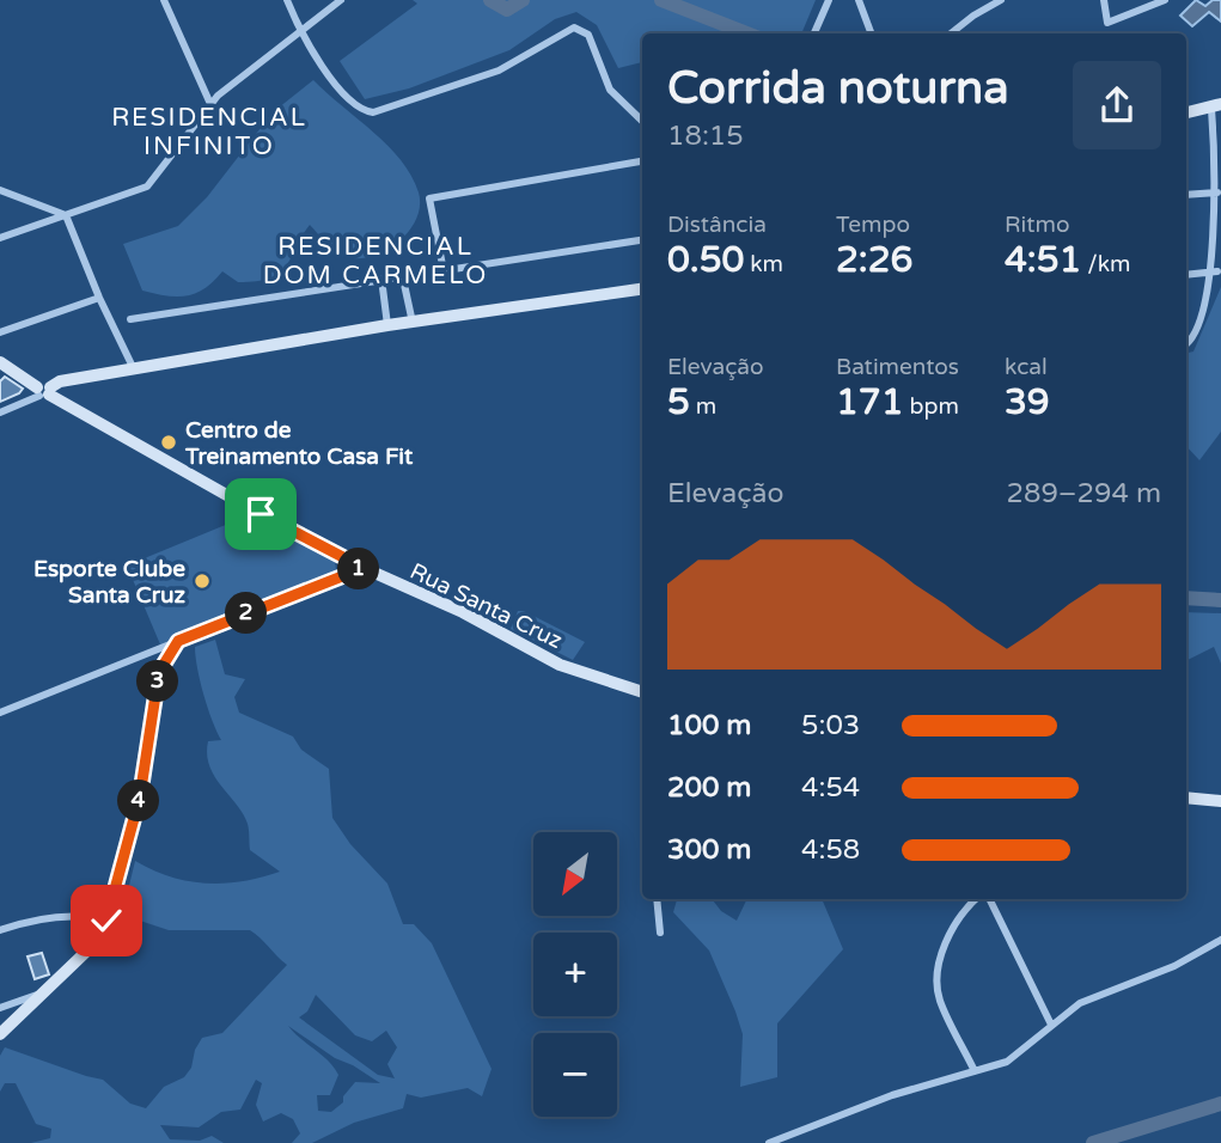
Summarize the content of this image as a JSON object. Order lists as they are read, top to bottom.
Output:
{
  "streets": {
    "street": ["Rua Santa Cruz"]
  },
  "districts": ["RESIDENCIAL INFINITO", "RESIDENCIAL DOM CARMELO"],
  "places": ["Centro de Treinamento Casa Fit", "Esporte Clube Santa Cruz"],
  "north": "bottom left",
  "page": {
    "heading": ["Corrida noturna", "18:15"],
    "stats": [
      ["Distância", "0.50 km"],
      ["Tempo", "2:26"],
      ["Ritmo", "4:51 /km"],
      ["Elevação", "5 m"],
      ["Batimentos", "171 bpm"],
      ["kcal", "39"]
    ],
    "chart": ["Elevação", "289–294 m"],
    "pins": [
      "1",
      "2",
      "3",
      "4"
    ],
    "list": [
      {
        "name": "100 m",
        "note": "5:03"
      },
      {
        "name": "200 m",
        "note": "4:54"
      },
      {
        "name": "300 m",
        "note": "4:58"
      }
    ],
    "map_buttons": ["+", "−"]
  }
}
